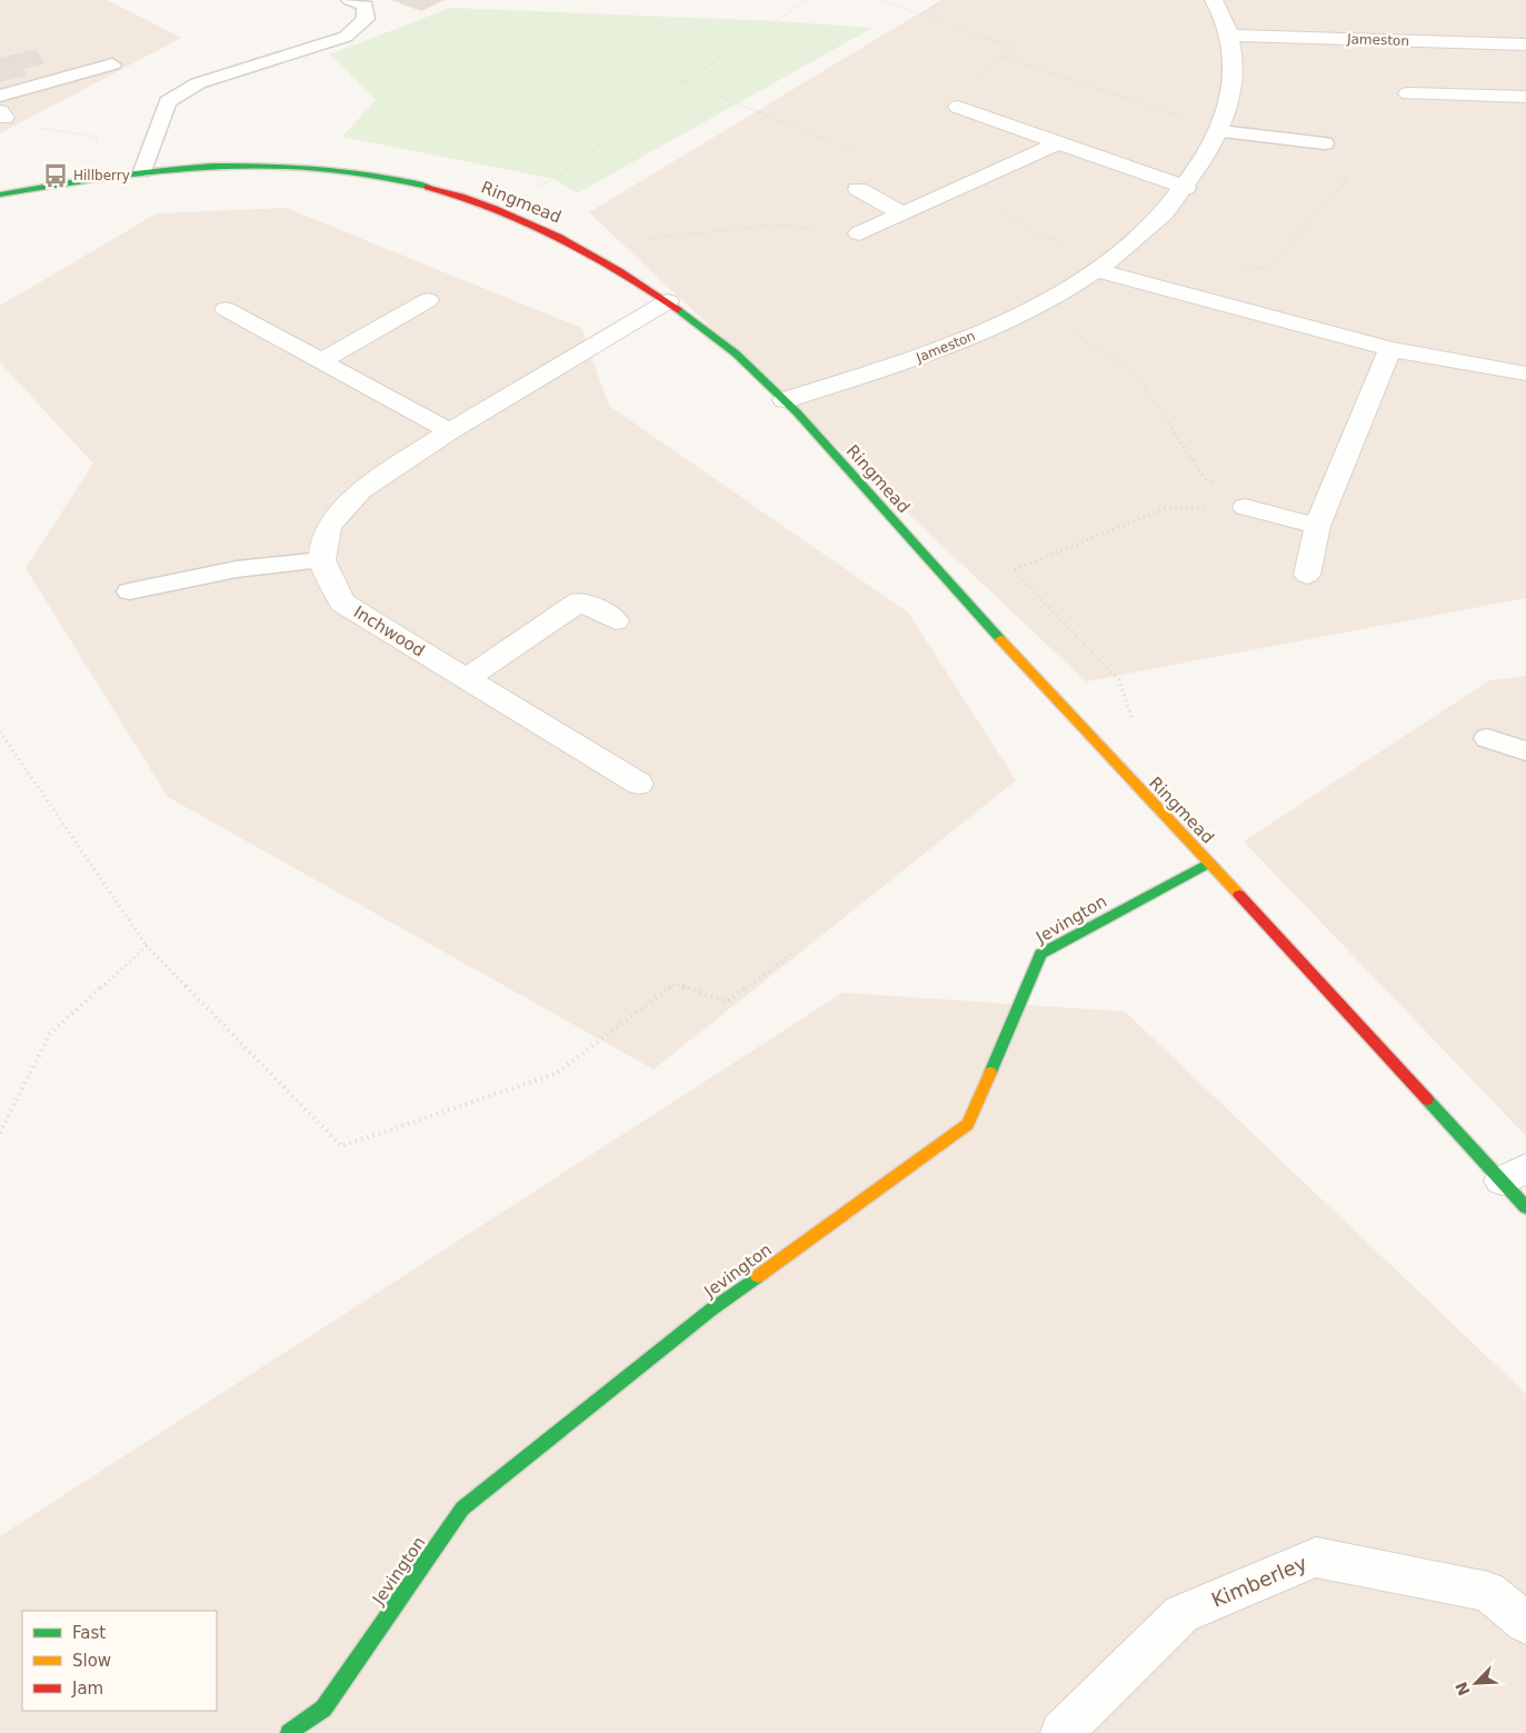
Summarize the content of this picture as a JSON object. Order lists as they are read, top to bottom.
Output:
{
  "streets": {
    "street": [
      "Jameston",
      "Ringmead",
      "Inchwood",
      "Jevington",
      "Kimberley"
    ]
  },
  "crossings": [
    ["Jameston", "Ringmead"],
    ["Ringmead", "Jevington"]
  ],
  "places": {
    "bus stop": ["Hillberry"]
  },
  "legend": ["Fast", "Slow", "Jam"],
  "north": "bottom left"
}
